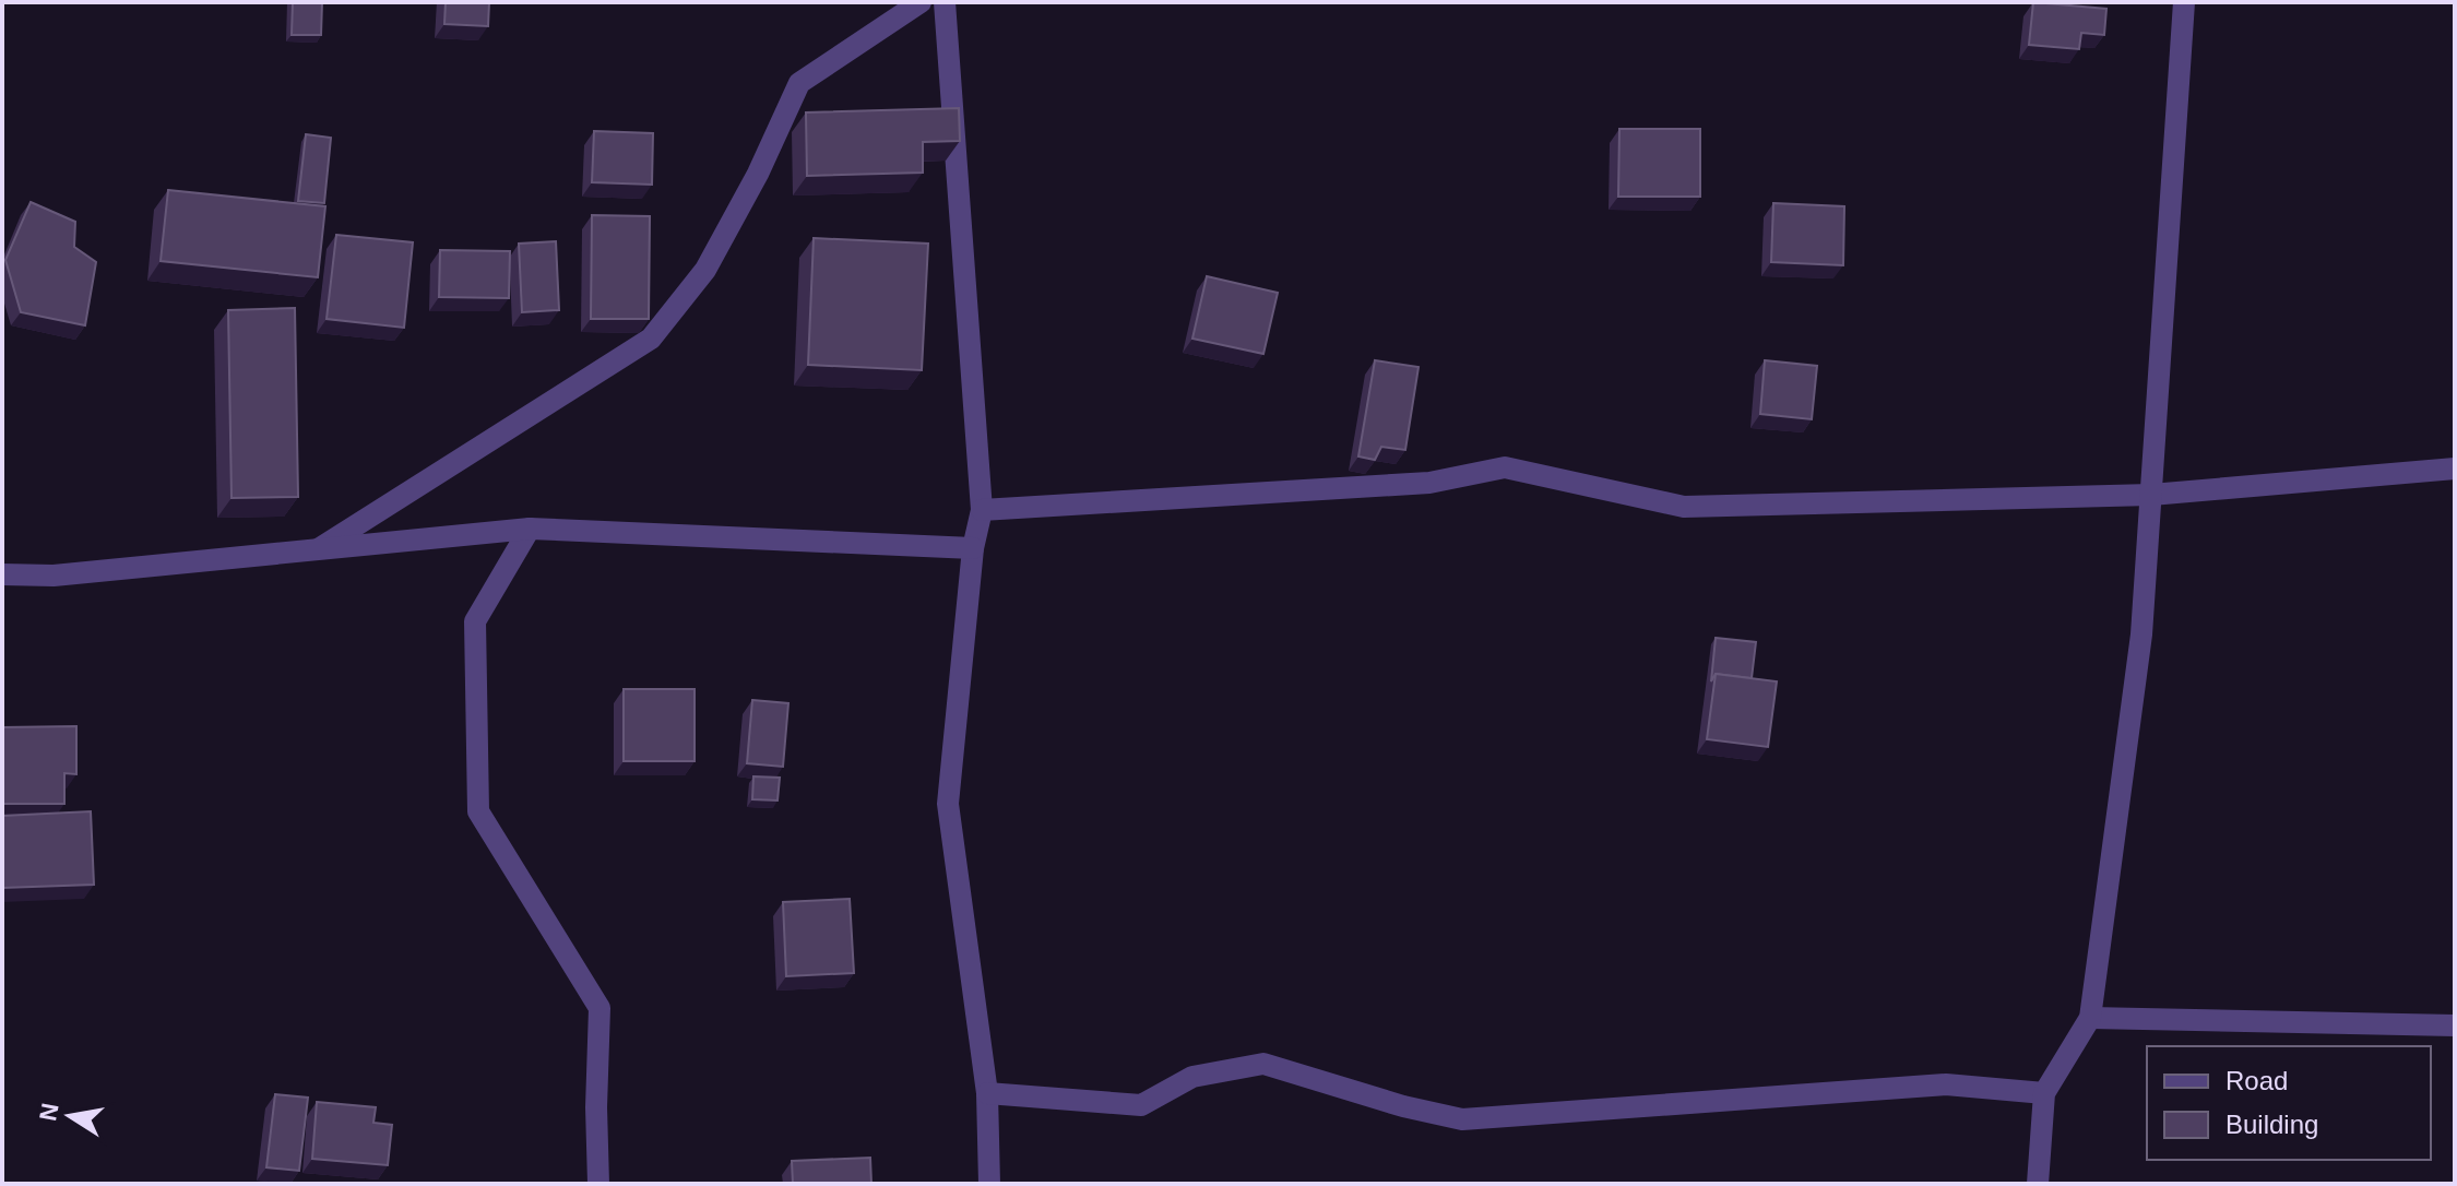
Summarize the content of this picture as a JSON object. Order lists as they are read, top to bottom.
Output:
{
  "legend": ["Road", "Building"],
  "north": "left"
}
